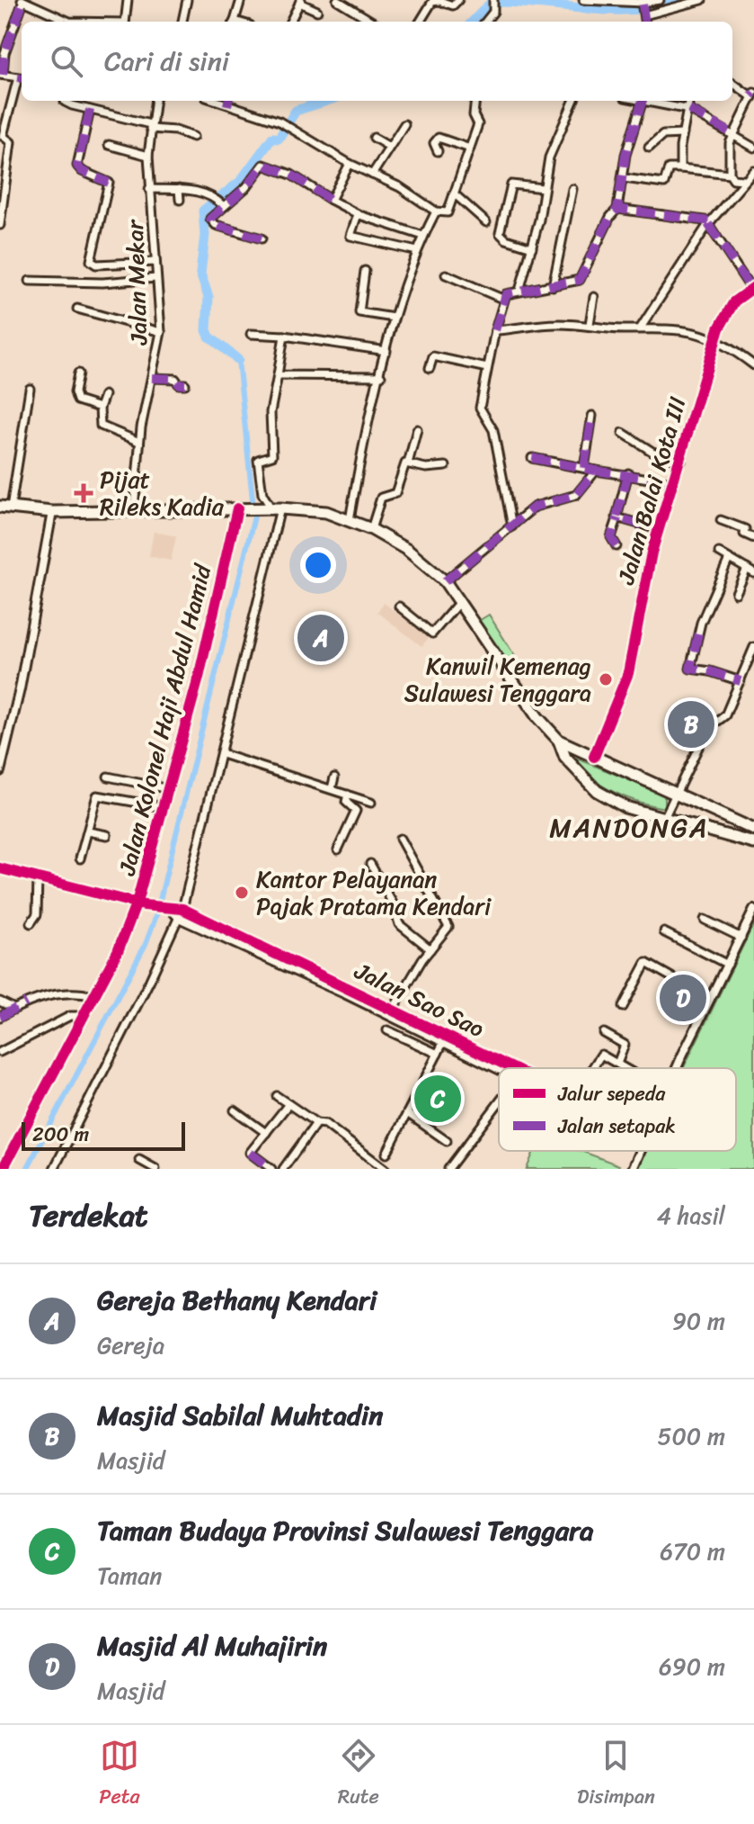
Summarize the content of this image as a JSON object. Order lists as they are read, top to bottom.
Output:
{
  "streets": {
    "street": [
      "Jalan Mekar",
      "Jalan Balai Kota III",
      "Jalan Kolonel Haji Abdul Hamid",
      "Jalan Sao Sao"
    ]
  },
  "districts": ["MANDONGA"],
  "places": {
    "health": ["Pijat Rileks Kadia"],
    "other": ["Kanwil Kemenag Sulawesi Tenggara", "Kantor Pelayanan Pajak Pratama Kendari"]
  },
  "legend": ["Jalur sepeda", "Jalan setapak"],
  "scale_bar": "200 m",
  "page": {
    "search": "Cari di sini",
    "pins": [
      "A",
      "B",
      "D",
      "C"
    ],
    "scale": "200 m",
    "heading": ["Terdekat", "4 hasil"],
    "list": [
      {
        "mark": "A",
        "name": "Gereja Bethany Kendari",
        "note": "Gereja",
        "value": "90 m"
      },
      {
        "mark": "B",
        "name": "Masjid Sabilal Muhtadin",
        "note": "Masjid",
        "value": "500 m"
      },
      {
        "mark": "C",
        "name": "Taman Budaya Provinsi Sulawesi Tenggara",
        "note": "Taman",
        "value": "670 m"
      },
      {
        "mark": "D",
        "name": "Masjid Al Muhajirin",
        "note": "Masjid",
        "value": "690 m"
      }
    ],
    "nav": ["Peta", "Rute", "Disimpan"]
  }
}
